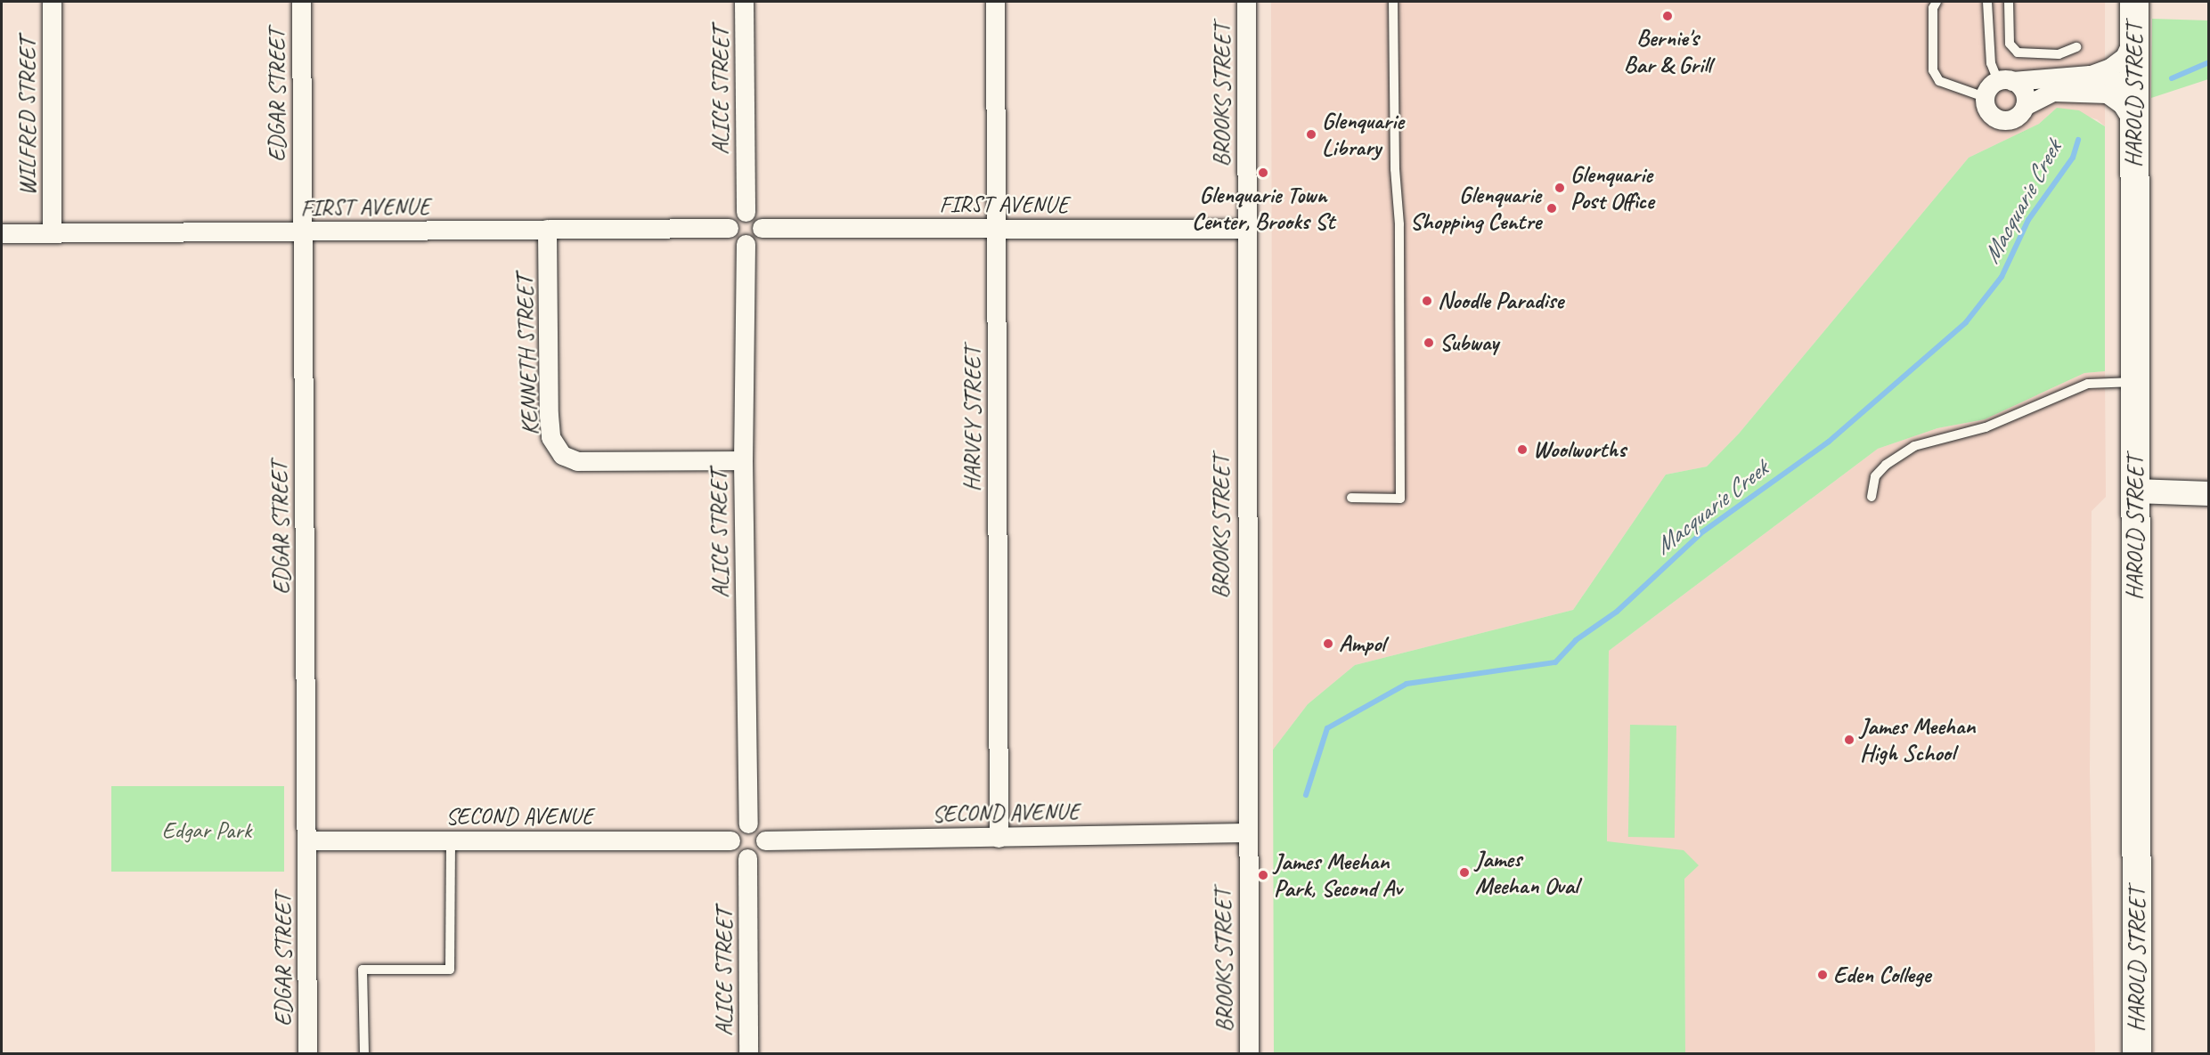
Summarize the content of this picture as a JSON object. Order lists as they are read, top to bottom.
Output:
{
  "streets": {
    "main road": ["HAROLD STREET"],
    "street": [
      "ALICE STREET",
      "EDGAR STREET",
      "BROOKS STREET",
      "WILFRED STREET",
      "FIRST AVENUE",
      "KENNETH STREET",
      "HARVEY STREET",
      "SECOND AVENUE"
    ]
  },
  "crossings": [
    ["ALICE STREET", "FIRST AVENUE"],
    ["ALICE STREET", "KENNETH STREET"],
    ["ALICE STREET", "SECOND AVENUE"],
    ["EDGAR STREET", "FIRST AVENUE"],
    ["EDGAR STREET", "SECOND AVENUE"],
    ["BROOKS STREET", "FIRST AVENUE"],
    ["BROOKS STREET", "SECOND AVENUE"],
    ["WILFRED STREET", "FIRST AVENUE"],
    ["FIRST AVENUE", "KENNETH STREET"],
    ["FIRST AVENUE", "HARVEY STREET"],
    ["HARVEY STREET", "SECOND AVENUE"]
  ],
  "water": ["Macquarie Creek"],
  "parks": ["Edgar Park"],
  "places": [
    "Bernie's Bar & Grill",
    "Glenquarie Library",
    "Glenquarie Town Center, Brooks St",
    "Glenquarie Post Office",
    "Glenquarie Shopping Centre",
    "Noodle Paradise",
    "Subway",
    "Woolworths",
    "Ampol",
    "James Meehan High School",
    "James Meehan Oval",
    "James Meehan Park, Second Av",
    "Eden College"
  ]
}
